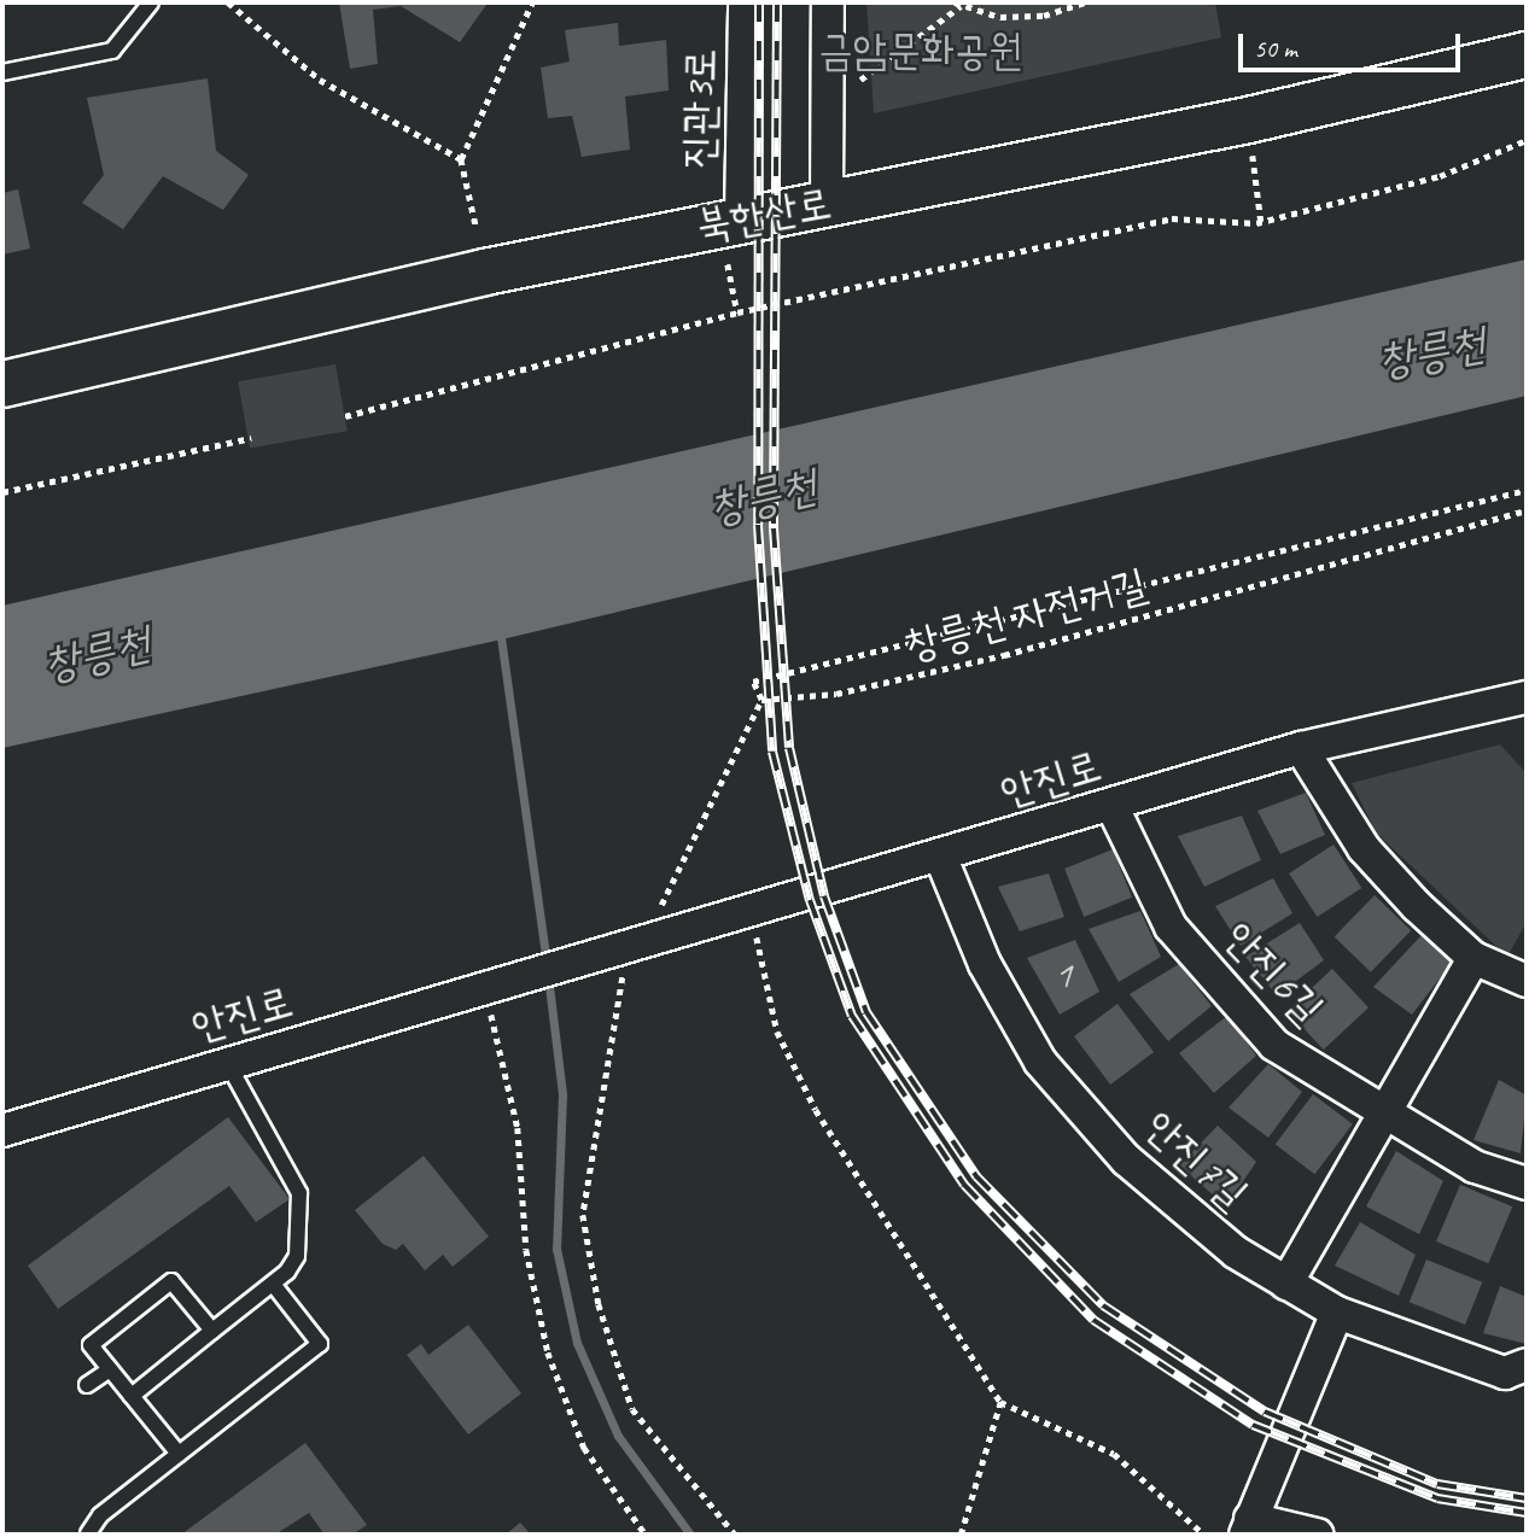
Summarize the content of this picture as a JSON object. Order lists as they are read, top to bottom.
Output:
{
  "streets": {
    "main road": ["북한산로"],
    "street": [
      "진관3로",
      "안진로",
      "안진6길",
      "안진7길"
    ],
    "path": ["창릉천 자전거길"]
  },
  "crossings": [
    ["진관3로", "북한산로"],
    ["안진로", "안진6길"],
    ["안진로", "안진7길"]
  ],
  "water": ["창릉천"],
  "parks": ["금암문화공원"],
  "house_numbers": ["1"],
  "scale_bar": "50 m"
}
